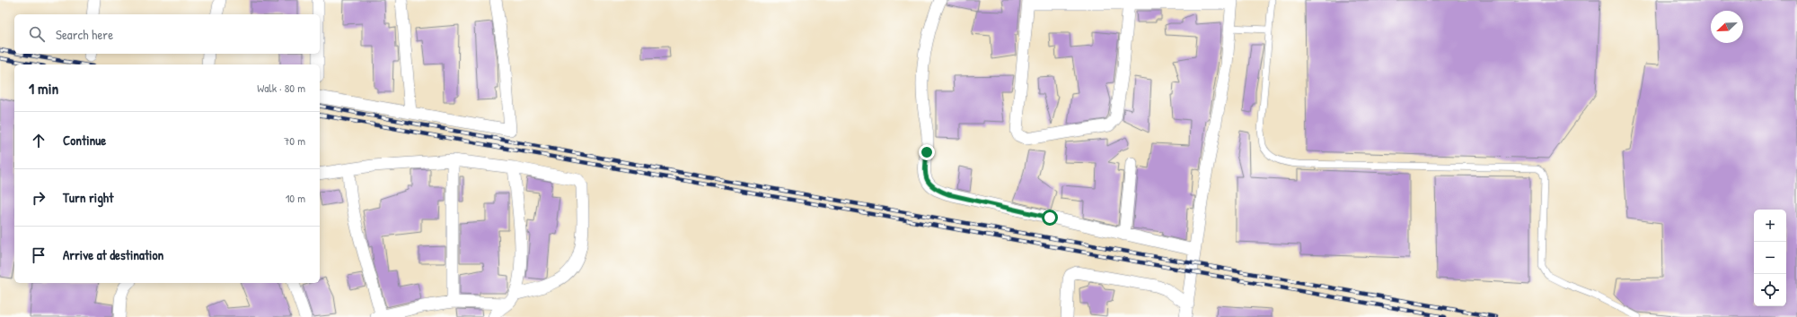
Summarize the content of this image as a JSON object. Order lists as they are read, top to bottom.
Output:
{
  "north": "bottom left",
  "page": {
    "search": "Search here",
    "heading": ["1 min", "Walk · 80 m"],
    "list": [
      ["Continue", "70 m"],
      ["Turn right", "10 m"],
      "Arrive at destination"
    ],
    "map_buttons": ["+", "−"]
  }
}
